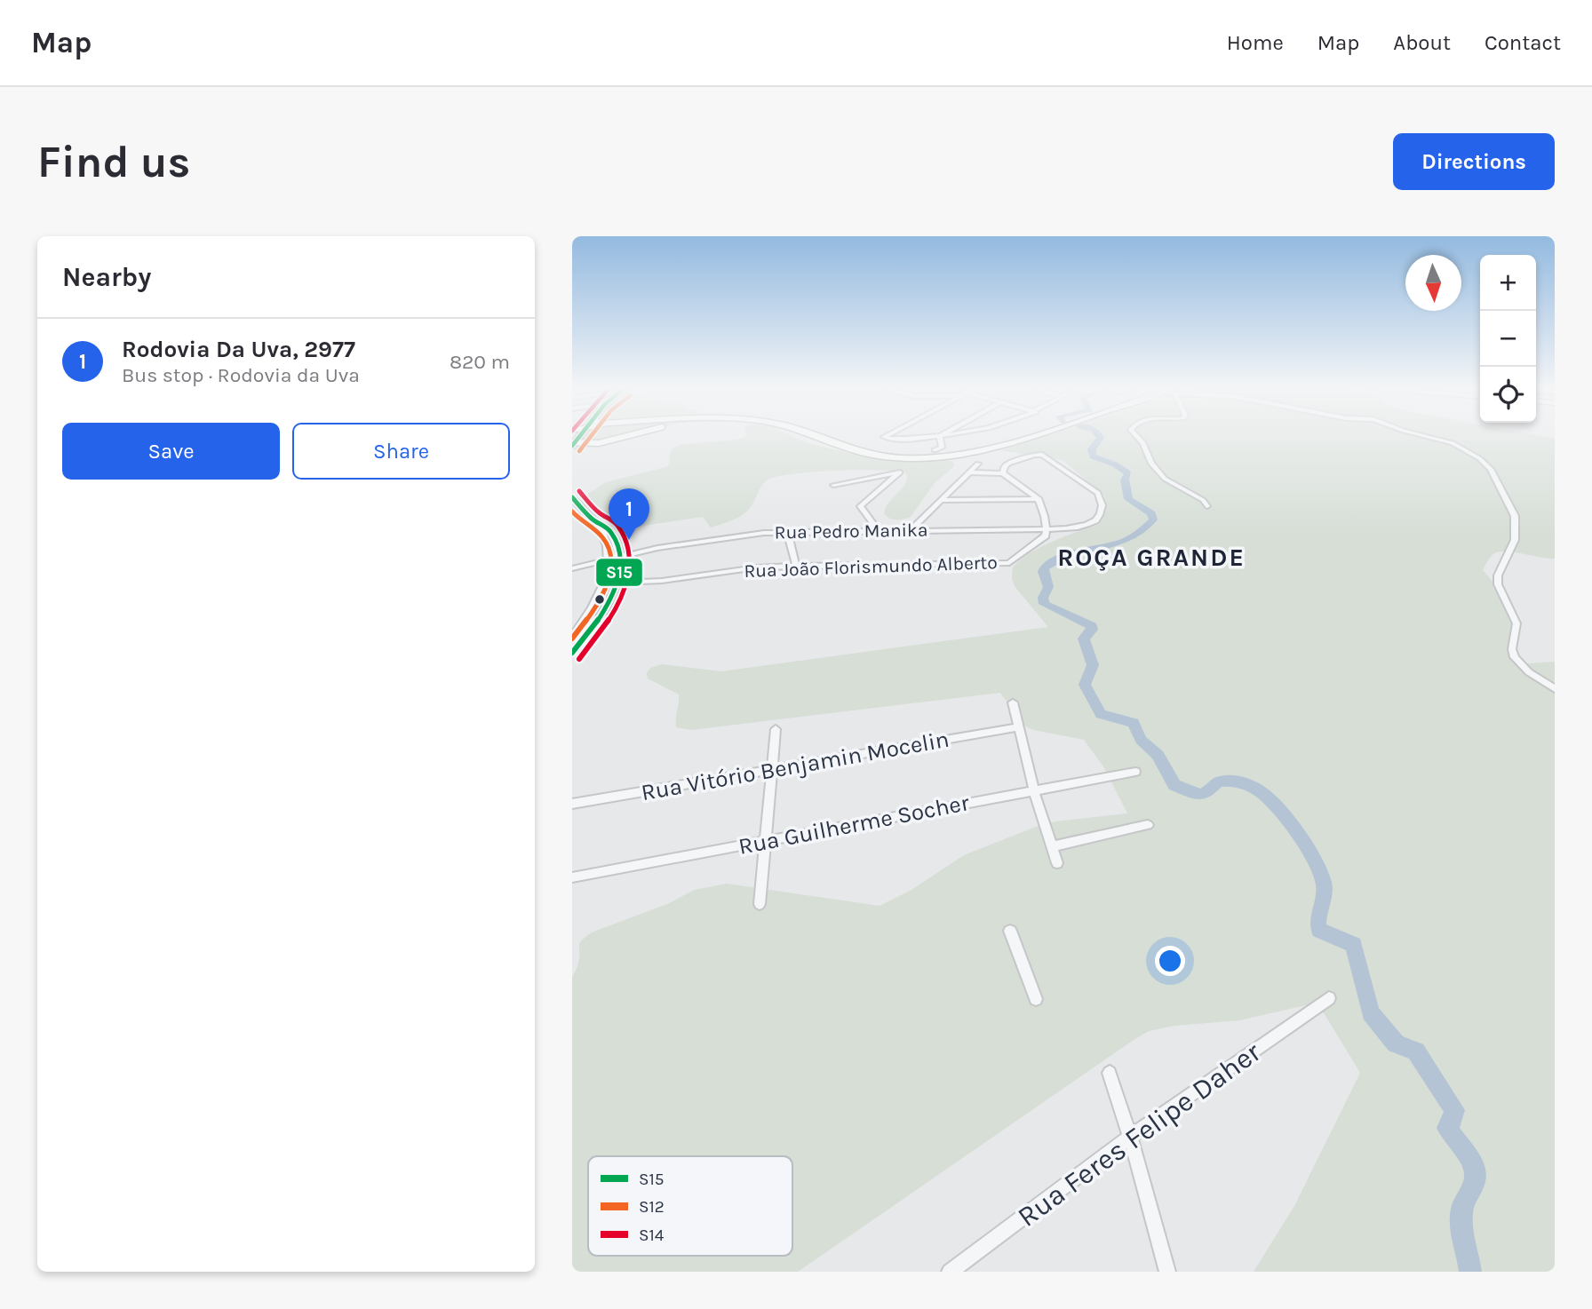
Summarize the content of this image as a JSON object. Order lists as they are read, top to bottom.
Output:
{
  "streets": {
    "street": [
      "Rua Pedro Manika",
      "Rua João Florismundo Alberto",
      "Rua Vitório Benjamin Mocelin",
      "Rua Guilherme Socher",
      "Rua Feres Felipe Daher"
    ]
  },
  "crossings": [
    ["Rua Pedro Manika", "Rua João Florismundo Alberto"]
  ],
  "districts": ["ROÇA GRANDE"],
  "lines": ["transit line S15", "transit line S12", "transit line S14"],
  "legend": ["S15", "S12", "S14"],
  "north": "bottom",
  "page": {
    "header": "Map",
    "nav": [
      "Home",
      "Map",
      "About",
      "Contact"
    ],
    "buttons": [
      "Directions",
      ["Save", "Share"]
    ],
    "title": "Find us",
    "heading": "Nearby",
    "map_buttons": ["+", "−"],
    "list": [
      {
        "mark": "1",
        "name": "Rodovia Da Uva, 2977",
        "note": "Bus stop · Rodovia da Uva",
        "value": "820 m"
      }
    ],
    "pins": "1"
  }
}
